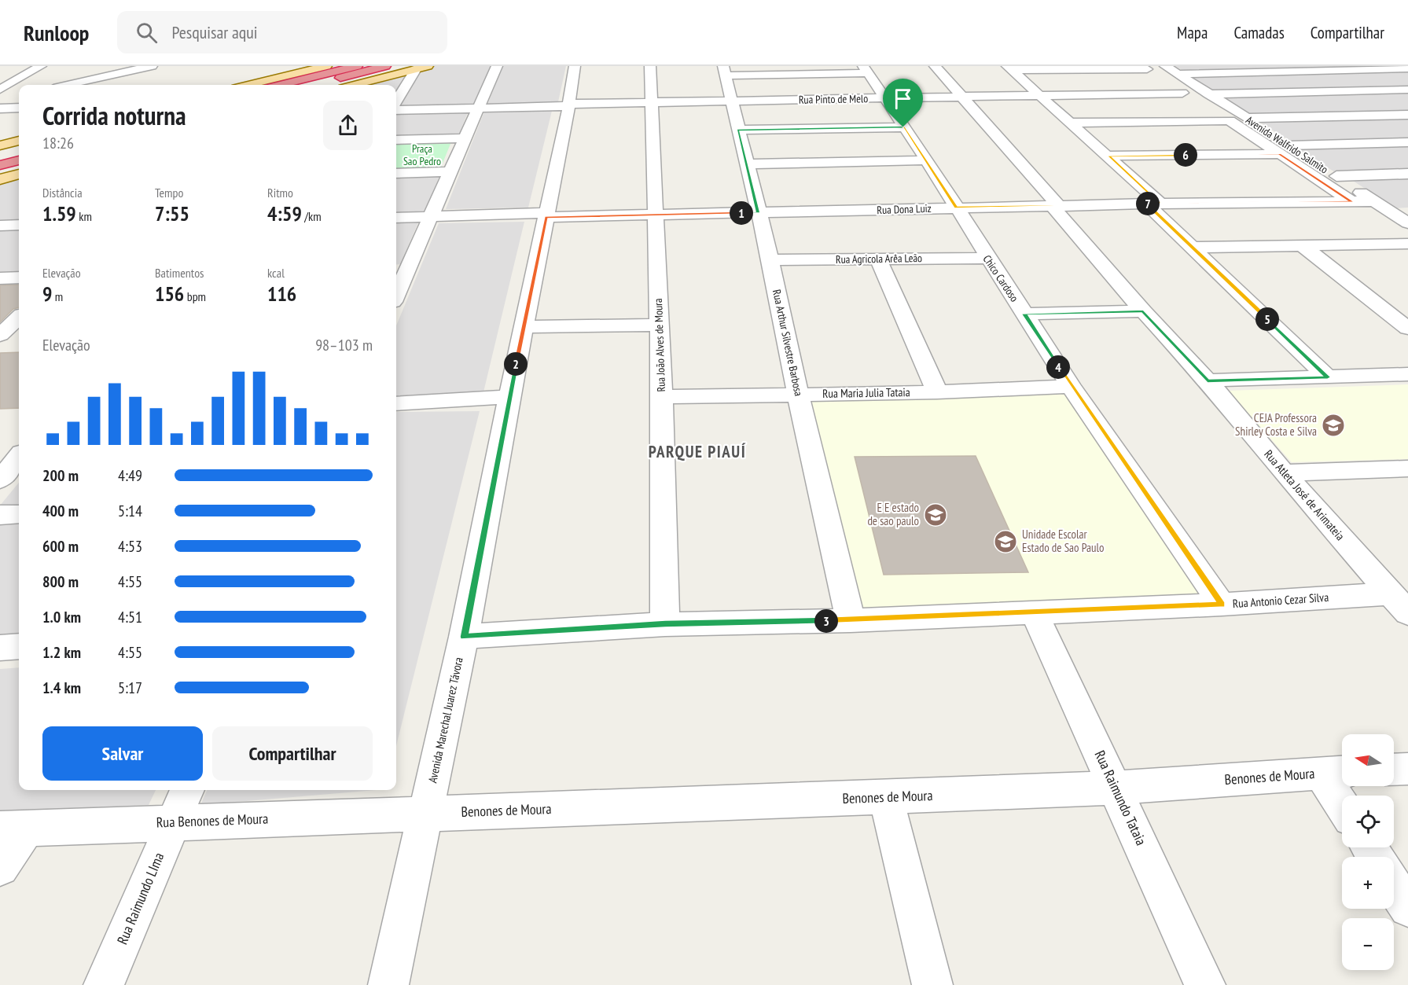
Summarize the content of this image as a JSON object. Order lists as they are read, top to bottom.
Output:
{
  "streets": {
    "street": [
      "Rua Pinto de Melo",
      "Avenida Walfrido Salmito",
      "Rua Dona Luiz",
      "Rua Agricola Arêa Leão",
      "Chico Cardoso",
      "Rua Arthur Silvestre Barbosa",
      "Rua João Alves de Moura",
      "Rua Maria Julia Tataia",
      "Rua Atleta José de Arimateia",
      "Rua Antonio Cezar Silva",
      "Avenida Marechal Juarez Távora",
      "Benones de Moura",
      "Rua Raimundo Tataia",
      "Rua Benones de Moura",
      "Rua Raimundo LIma"
    ]
  },
  "crossings": [
    ["Rua Pinto de Melo", "Chico Cardoso"],
    ["Rua Pinto de Melo", "Rua Arthur Silvestre Barbosa"],
    ["Rua Pinto de Melo", "Rua João Alves de Moura"],
    ["Rua Pinto de Melo", "Rua Atleta José de Arimateia"],
    ["Rua Pinto de Melo", "Avenida Marechal Juarez Távora"],
    ["Avenida Walfrido Salmito", "Rua Dona Luiz"],
    ["Rua Dona Luiz", "Chico Cardoso"],
    ["Rua Dona Luiz", "Rua Arthur Silvestre Barbosa"],
    ["Rua Dona Luiz", "Rua João Alves de Moura"],
    ["Rua Dona Luiz", "Rua Atleta José de Arimateia"],
    ["Rua Dona Luiz", "Avenida Marechal Juarez Távora"],
    ["Rua Agricola Arêa Leão", "Chico Cardoso"],
    ["Rua Agricola Arêa Leão", "Rua Arthur Silvestre Barbosa"],
    ["Chico Cardoso", "Rua Maria Julia Tataia"],
    ["Chico Cardoso", "Rua Antonio Cezar Silva"],
    ["Rua Arthur Silvestre Barbosa", "Rua Maria Julia Tataia"],
    ["Rua Arthur Silvestre Barbosa", "Rua Antonio Cezar Silva"],
    ["Rua João Alves de Moura", "Rua Maria Julia Tataia"],
    ["Rua João Alves de Moura", "Rua Antonio Cezar Silva"],
    ["Rua Atleta José de Arimateia", "Rua Antonio Cezar Silva"],
    ["Rua Antonio Cezar Silva", "Avenida Marechal Juarez Távora"],
    ["Rua Antonio Cezar Silva", "Rua Raimundo Tataia"],
    ["Avenida Marechal Juarez Távora", "Benones de Moura"],
    ["Avenida Marechal Juarez Távora", "Rua Benones de Moura"],
    ["Benones de Moura", "Rua Raimundo Tataia"],
    ["Benones de Moura", "Rua Benones de Moura"],
    ["Rua Benones de Moura", "Rua Raimundo LIma"]
  ],
  "districts": ["PARQUE PIAUÍ"],
  "parks": ["Praça Sao Pedro"],
  "places": {
    "school or university": ["CEJA Professora Shirley Costa e Silva", "E E estado de sao paulo", "Unidade Escolar Estado de Sao Paulo"]
  },
  "north": "left",
  "page": {
    "header": "Runloop",
    "search": "Pesquisar aqui",
    "nav": ["Mapa", "Camadas", "Compartilhar"],
    "heading": ["Corrida noturna", "18:26"],
    "pins": [
      "6",
      "7",
      "1",
      "5",
      "2",
      "4",
      "3"
    ],
    "stats": [
      ["Distância", "1.59 km"],
      ["Tempo", "7:55"],
      ["Ritmo", "4:59 /km"],
      ["Elevação", "9 m"],
      ["Batimentos", "156 bpm"],
      ["kcal", "116"]
    ],
    "chart": ["Elevação", "98–103 m"],
    "list": [
      {
        "name": "200 m",
        "note": "4:49"
      },
      {
        "name": "400 m",
        "note": "5:14"
      },
      {
        "name": "600 m",
        "note": "4:53"
      },
      {
        "name": "800 m",
        "note": "4:55"
      },
      {
        "name": "1.0 km",
        "note": "4:51"
      },
      {
        "name": "1.2 km",
        "note": "4:55"
      },
      {
        "name": "1.4 km",
        "note": "5:17"
      }
    ],
    "buttons": ["Salvar", "Compartilhar"],
    "map_buttons": ["+", "−"]
  }
}
